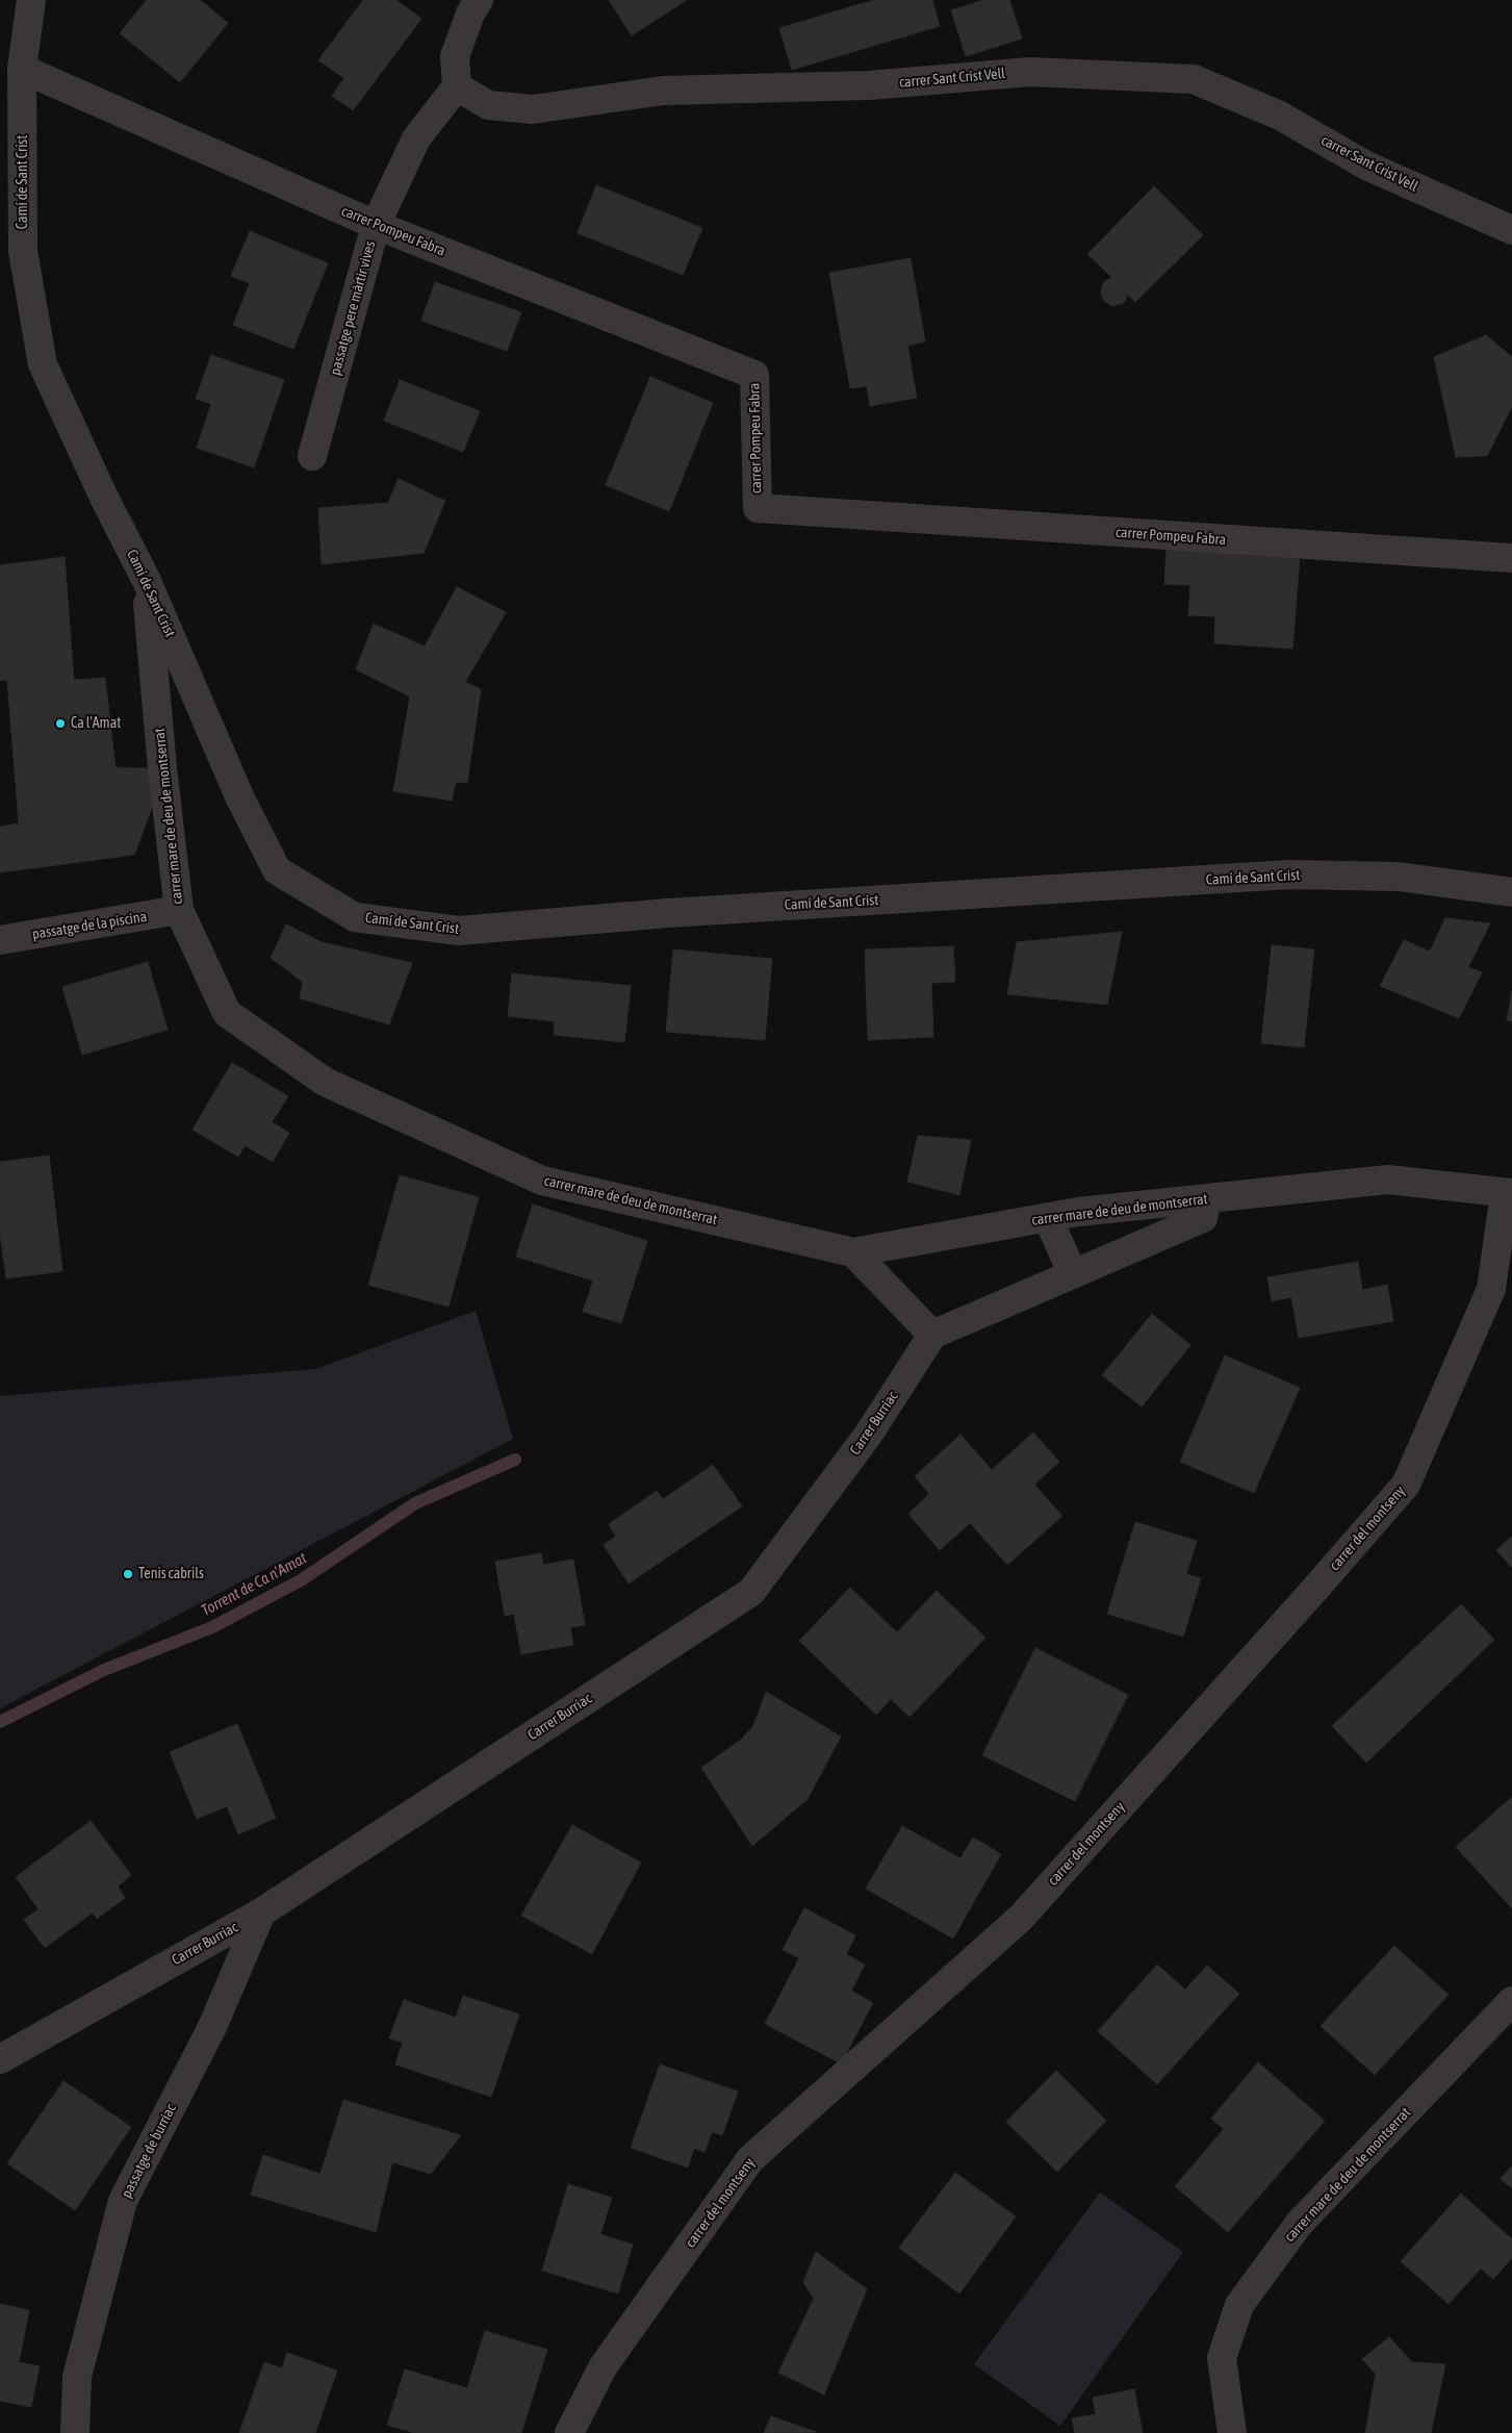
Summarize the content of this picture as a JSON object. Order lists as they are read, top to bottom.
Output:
{
  "streets": {
    "street": [
      "carrer Sant Crist Vell",
      "Camí de Sant Crist",
      "carrer Pompeu Fabra",
      "passatge pere màrtir vives",
      "carrer mare de deu de montserrat",
      "passatge de la piscina",
      "Carrer Burriac",
      "carrer del montseny",
      "passatge de burriac"
    ]
  },
  "crossings": [
    ["carrer Sant Crist Vell", "passatge pere màrtir vives"],
    ["Camí de Sant Crist", "carrer Pompeu Fabra"],
    ["Camí de Sant Crist", "carrer mare de deu de montserrat"],
    ["carrer Pompeu Fabra", "passatge pere màrtir vives"],
    ["carrer mare de deu de montserrat", "passatge de la piscina"],
    ["carrer mare de deu de montserrat", "carrer del montseny"],
    ["Carrer Burriac", "passatge de burriac"]
  ],
  "water": ["Torrent de Ca n'Amat"],
  "places": ["Ca l'Amat", "Tenis cabrils"]
}
